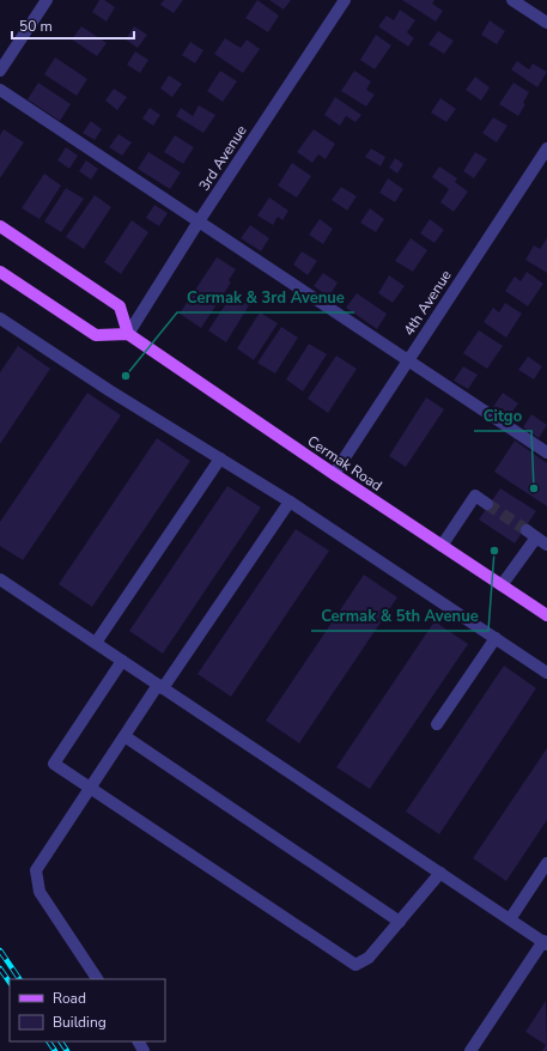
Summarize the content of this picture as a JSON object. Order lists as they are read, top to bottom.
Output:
{
  "streets": {
    "main road": ["Cermak Road"],
    "street": ["3rd Avenue", "4th Avenue"]
  },
  "crossings": [
    ["3rd Avenue", "Cermak Road"],
    ["4th Avenue", "Cermak Road"]
  ],
  "places": ["Cermak & 3rd Avenue", "Citgo", "Cermak & 5th Avenue"],
  "legend": ["Road", "Building"],
  "scale_bar": "50 m"
}
